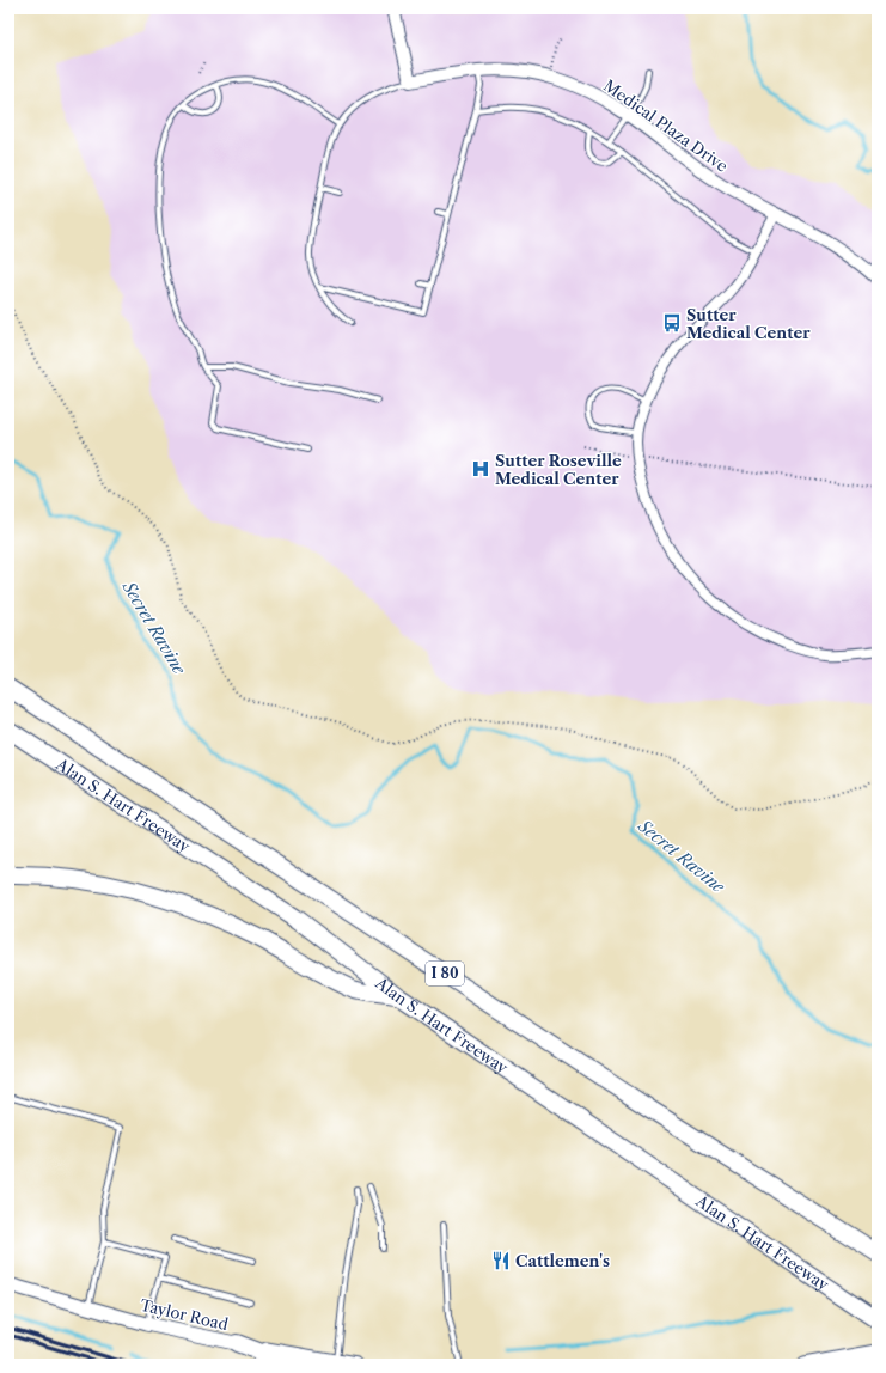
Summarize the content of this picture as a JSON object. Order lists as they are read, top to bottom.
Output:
{
  "streets": {
    "highway": ["Alan S. Hart Freeway", "I 80"],
    "main road": ["Taylor Road"],
    "street": ["Medical Plaza Drive"]
  },
  "water": ["Secret Ravine"],
  "places": {
    "bus stop": ["Sutter Medical Center"],
    "hospital": ["Sutter Roseville Medical Center"],
    "restaurant": ["Cattlemen's"]
  }
}
